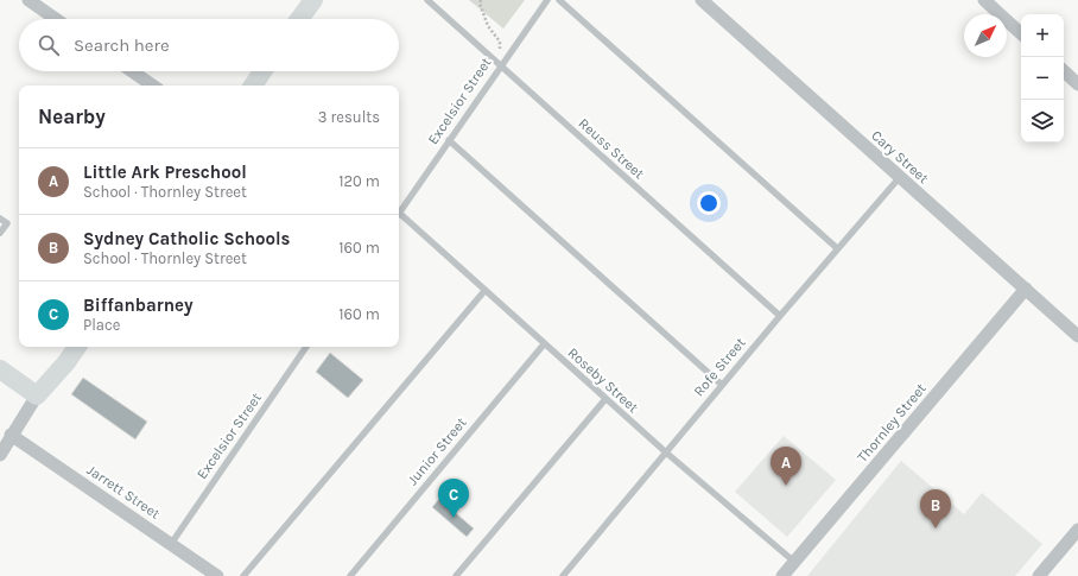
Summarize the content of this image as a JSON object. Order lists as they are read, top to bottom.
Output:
{
  "streets": {
    "street": ["Cary Street", "Thornley Street", "Jarrett Street"],
    "lane": [
      "Excelsior Street",
      "Reuss Street",
      "Rofe Street",
      "Roseby Street",
      "Junior Street"
    ]
  },
  "crossings": [
    ["Excelsior Street", "Reuss Street"],
    ["Excelsior Street", "Jarrett Street"],
    ["Reuss Street", "Rofe Street"],
    ["Cary Street", "Rofe Street"],
    ["Cary Street", "Thornley Street"],
    ["Rofe Street", "Roseby Street"],
    ["Roseby Street", "Thornley Street"],
    ["Roseby Street", "Junior Street"]
  ],
  "north": "top right",
  "page": {
    "map_buttons": ["+", "−"],
    "search": "Search here",
    "heading": ["Nearby", "3 results"],
    "list": [
      {
        "mark": "A",
        "name": "Little Ark Preschool",
        "note": "School · Thornley Street",
        "value": "120 m"
      },
      {
        "mark": "B",
        "name": "Sydney Catholic Schools",
        "note": "School · Thornley Street",
        "value": "160 m"
      },
      {
        "mark": "C",
        "name": "Biffanbarney",
        "note": "Place",
        "value": "160 m"
      }
    ],
    "pins": ["A", "C", "B"]
  }
}
